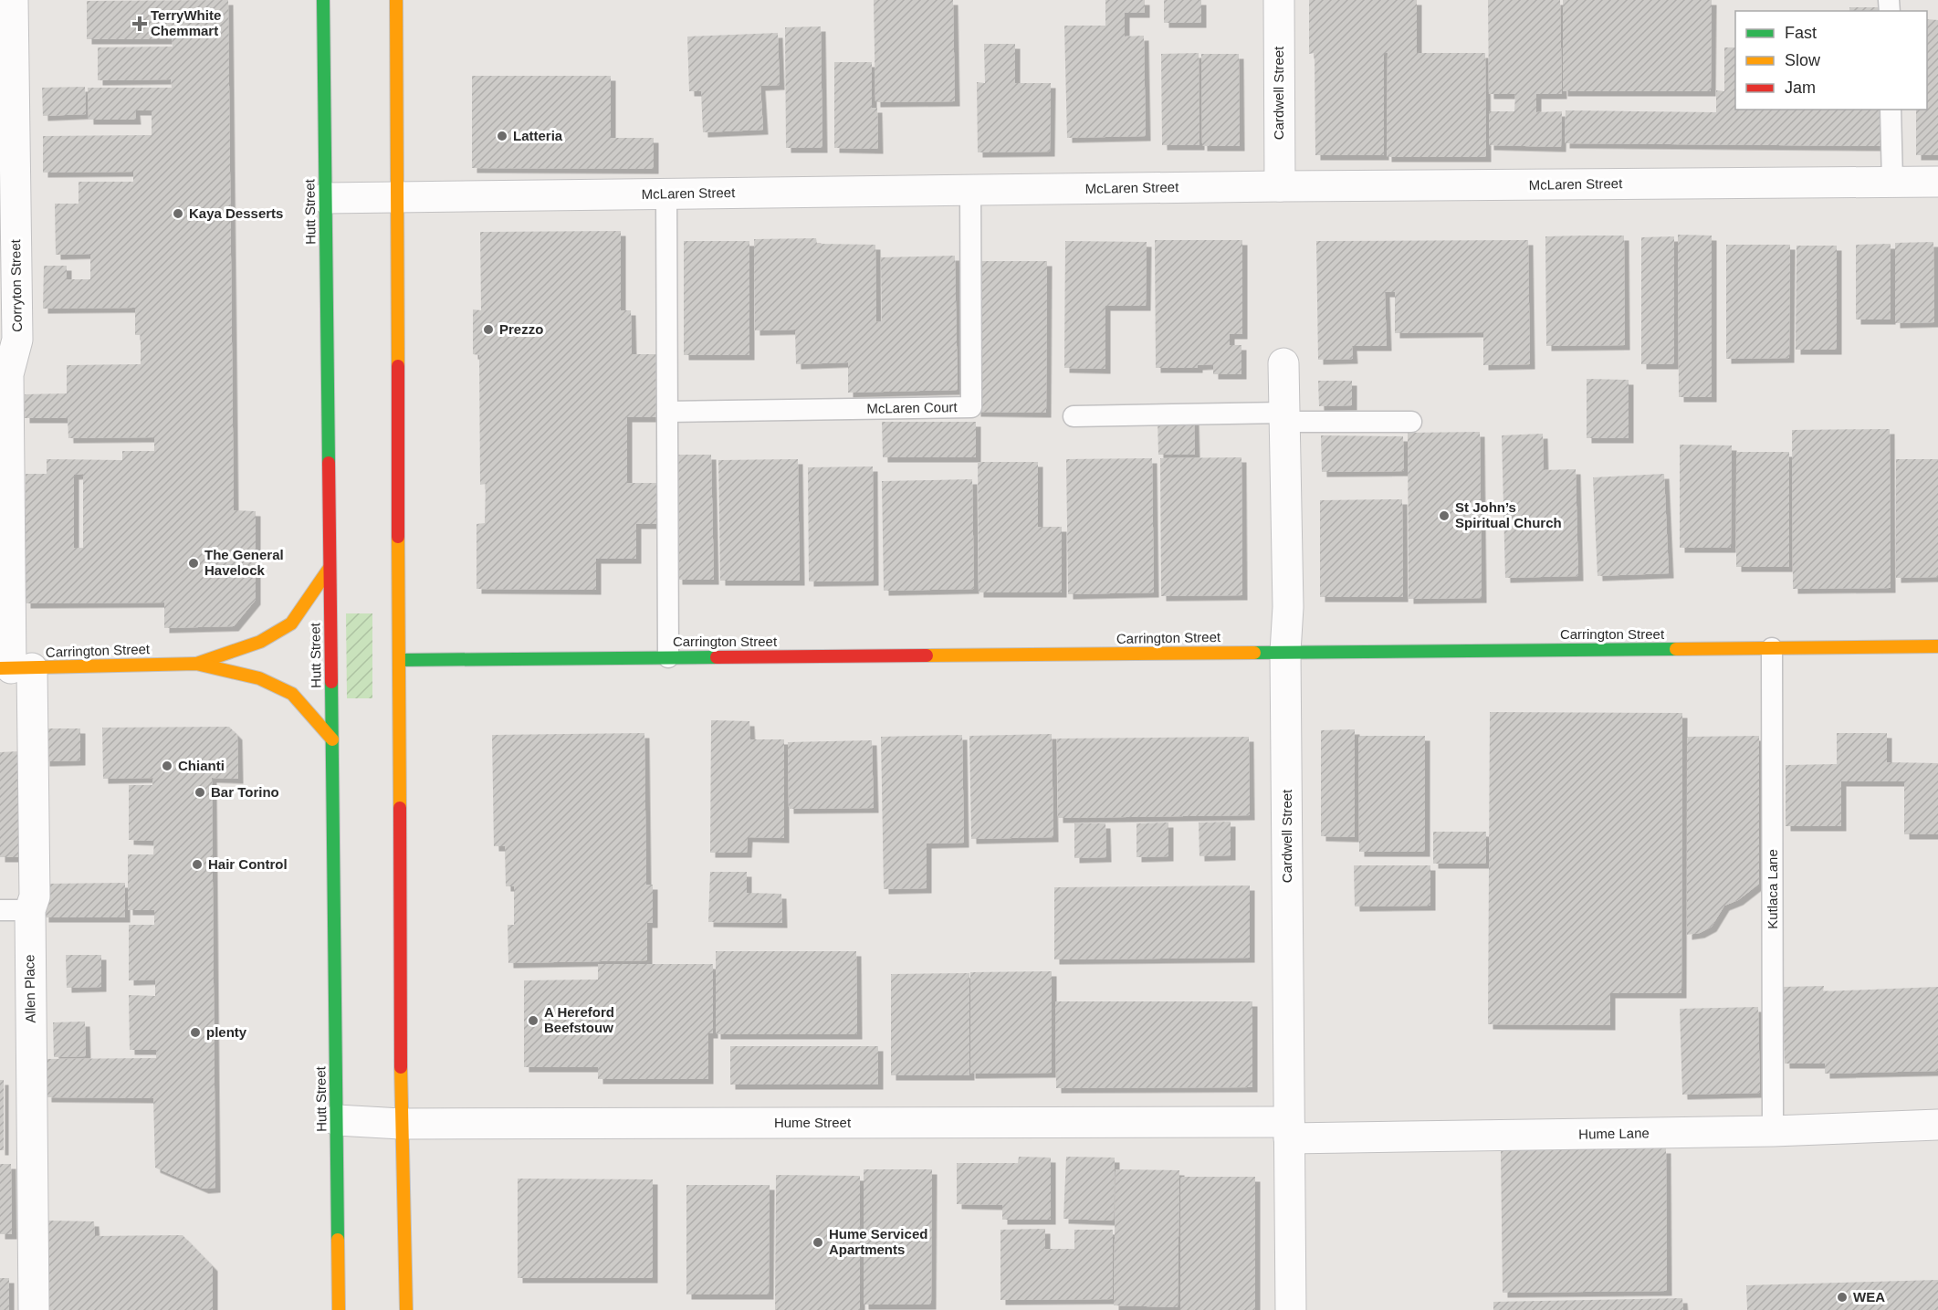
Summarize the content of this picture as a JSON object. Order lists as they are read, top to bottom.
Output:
{
  "streets": {
    "main road": ["Hutt Street", "Carrington Street"],
    "street": [
      "Cardwell Street",
      "McLaren Street",
      "Corryton Street",
      "Allen Place",
      "Hume Street",
      "Hume Lane"
    ],
    "lane": ["McLaren Court", "Kutlaca Lane"]
  },
  "crossings": [
    ["Cardwell Street", "McLaren Street"],
    ["Cardwell Street", "Carrington Street"],
    ["Cardwell Street", "Hume Street"],
    ["Cardwell Street", "Hume Lane"],
    ["McLaren Street", "Hutt Street"],
    ["McLaren Street", "McLaren Court"],
    ["Hutt Street", "Carrington Street"],
    ["Hutt Street", "Hume Street"],
    ["Corryton Street", "Carrington Street"],
    ["Corryton Street", "Allen Place"],
    ["Carrington Street", "Kutlaca Lane"],
    ["Carrington Street", "Allen Place"],
    ["Kutlaca Lane", "Hume Lane"],
    ["Hume Street", "Hume Lane"]
  ],
  "places": {
    "health": ["TerryWhite Chemmart"],
    "other": [
      "Latteria",
      "Kaya Desserts",
      "Prezzo",
      "St John’s Spiritual Church",
      "The General Havelock",
      "Chianti",
      "Bar Torino",
      "Hair Control",
      "A Hereford Beefstouw",
      "plenty",
      "Hume Serviced Apartments",
      "WEA"
    ]
  },
  "legend": ["Fast", "Slow", "Jam"]
}
